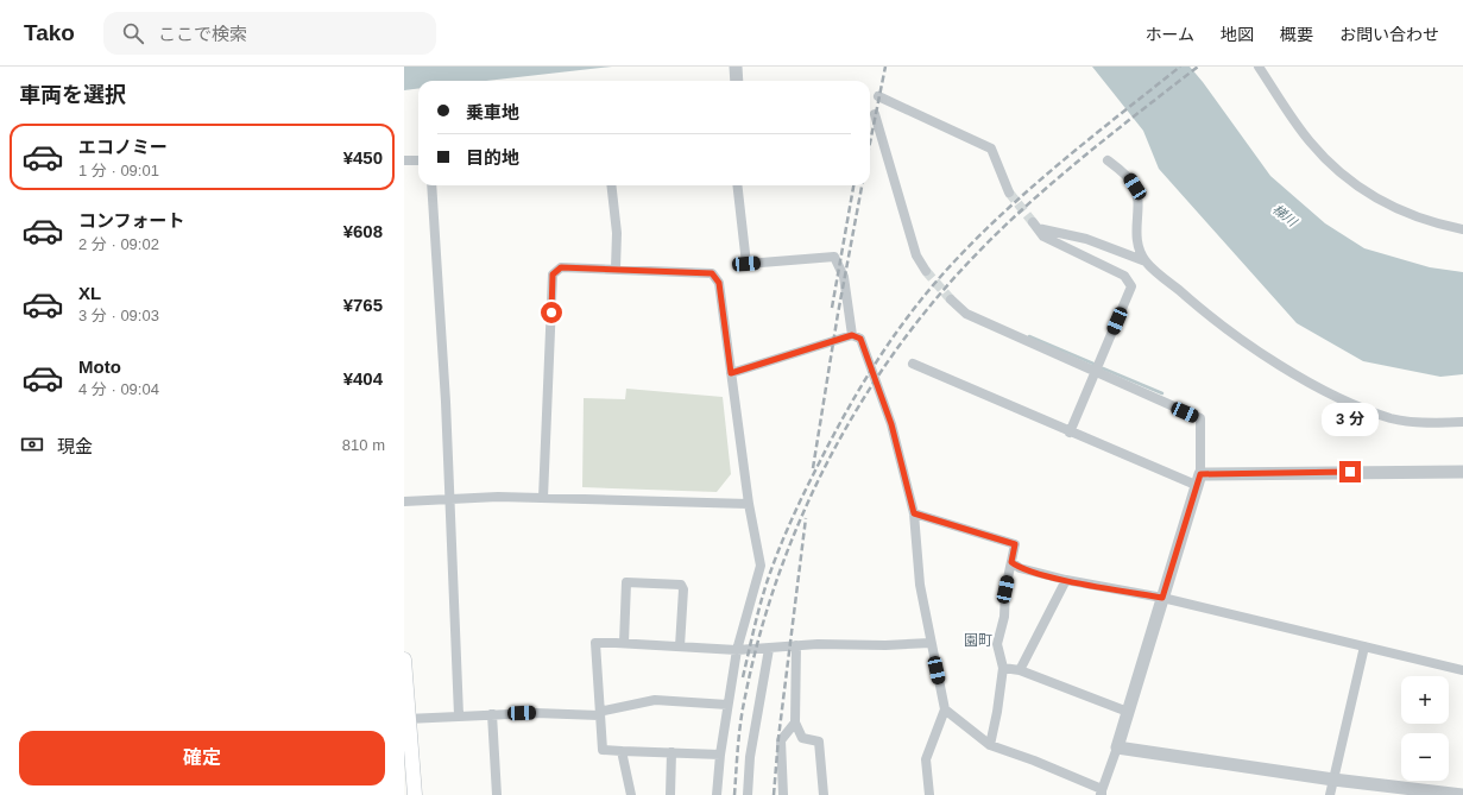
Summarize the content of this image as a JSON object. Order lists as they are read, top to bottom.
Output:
{
  "districts": ["園町"],
  "water": ["梯川"],
  "page": {
    "header": "Tako",
    "search": "ここで検索",
    "nav": [
      "ホーム",
      "地図",
      "概要",
      "お問い合わせ"
    ],
    "heading": "車両を選択",
    "banner": ["乗車地", "目的地"],
    "list": [
      {
        "name": "エコノミー",
        "note": "1 分 · 09:01",
        "value": "¥450"
      },
      {
        "name": "コンフォート",
        "note": "2 分 · 09:02",
        "value": "¥608"
      },
      {
        "name": "XL",
        "note": "3 分 · 09:03",
        "value": "¥765"
      },
      {
        "name": "Moto",
        "note": "4 分 · 09:04",
        "value": "¥404"
      }
    ],
    "bubble": "3 分",
    "pay": ["現金", "810 m"],
    "map_buttons": ["+", "−"],
    "buttons": "確定"
  }
}
